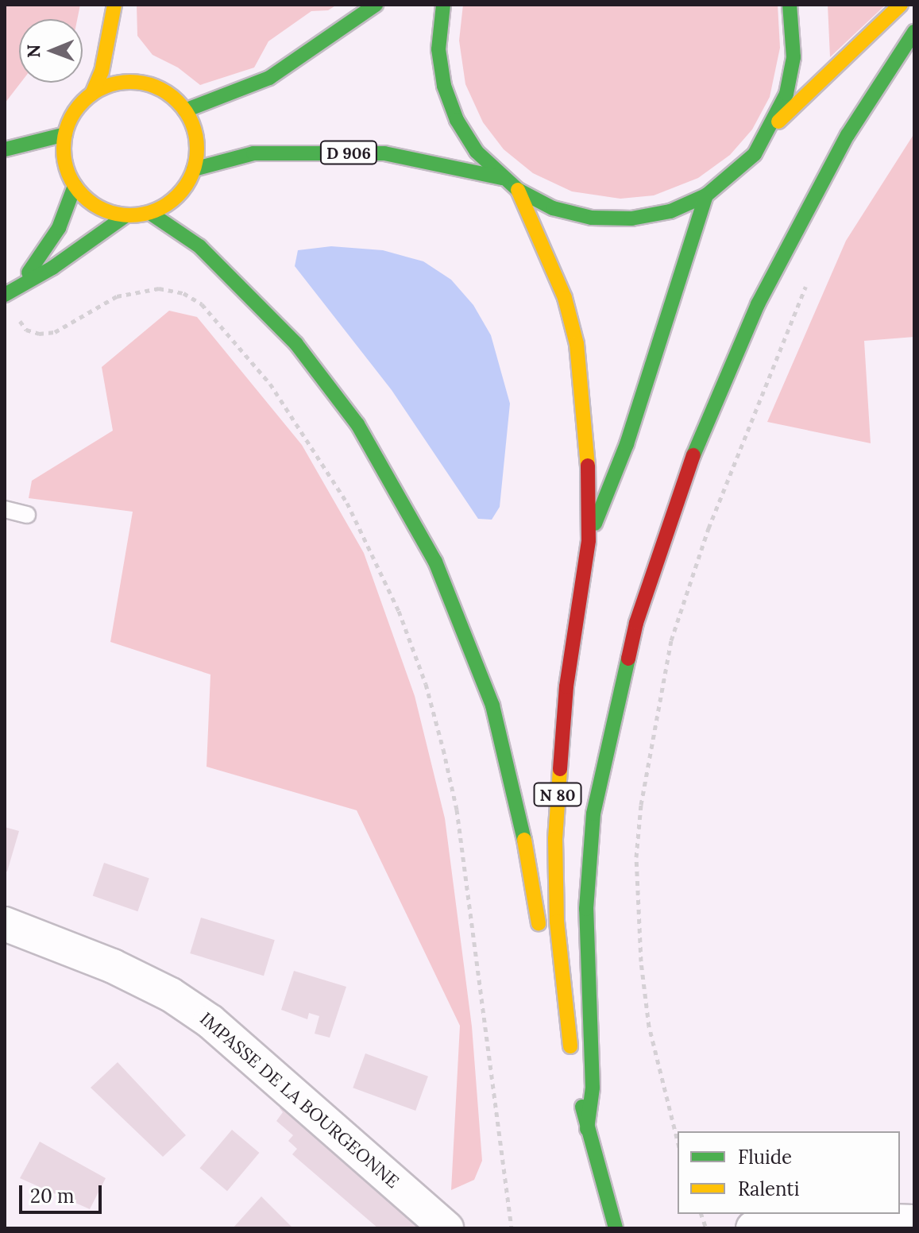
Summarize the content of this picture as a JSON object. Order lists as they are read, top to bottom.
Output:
{
  "streets": {
    "main road": ["D 906", "N 80"],
    "street": ["IMPASSE DE LA BOURGEONNE"]
  },
  "legend": ["Fluide", "Ralenti"],
  "scale_bar": "20 m",
  "north": "left"
}
